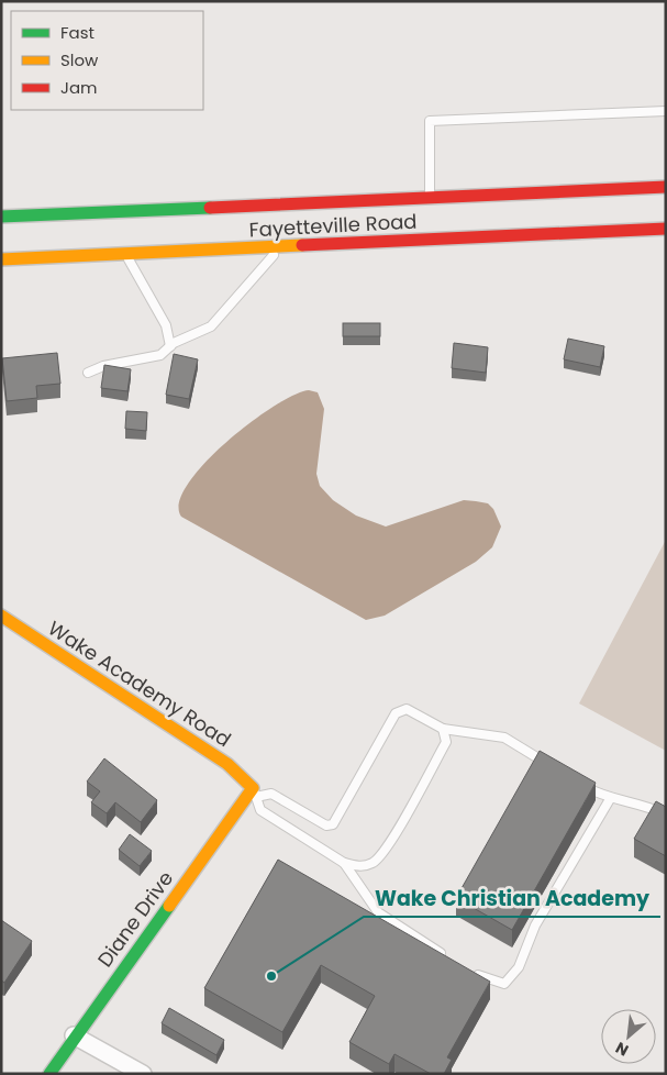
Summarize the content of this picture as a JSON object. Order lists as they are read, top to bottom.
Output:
{
  "streets": {
    "main road": ["Fayetteville Road", "Wake Academy Road", "Diane Drive"]
  },
  "crossings": [
    ["Wake Academy Road", "Diane Drive"]
  ],
  "places": ["Wake Christian Academy"],
  "legend": ["Fast", "Slow", "Jam"],
  "north": "bottom left"
}
